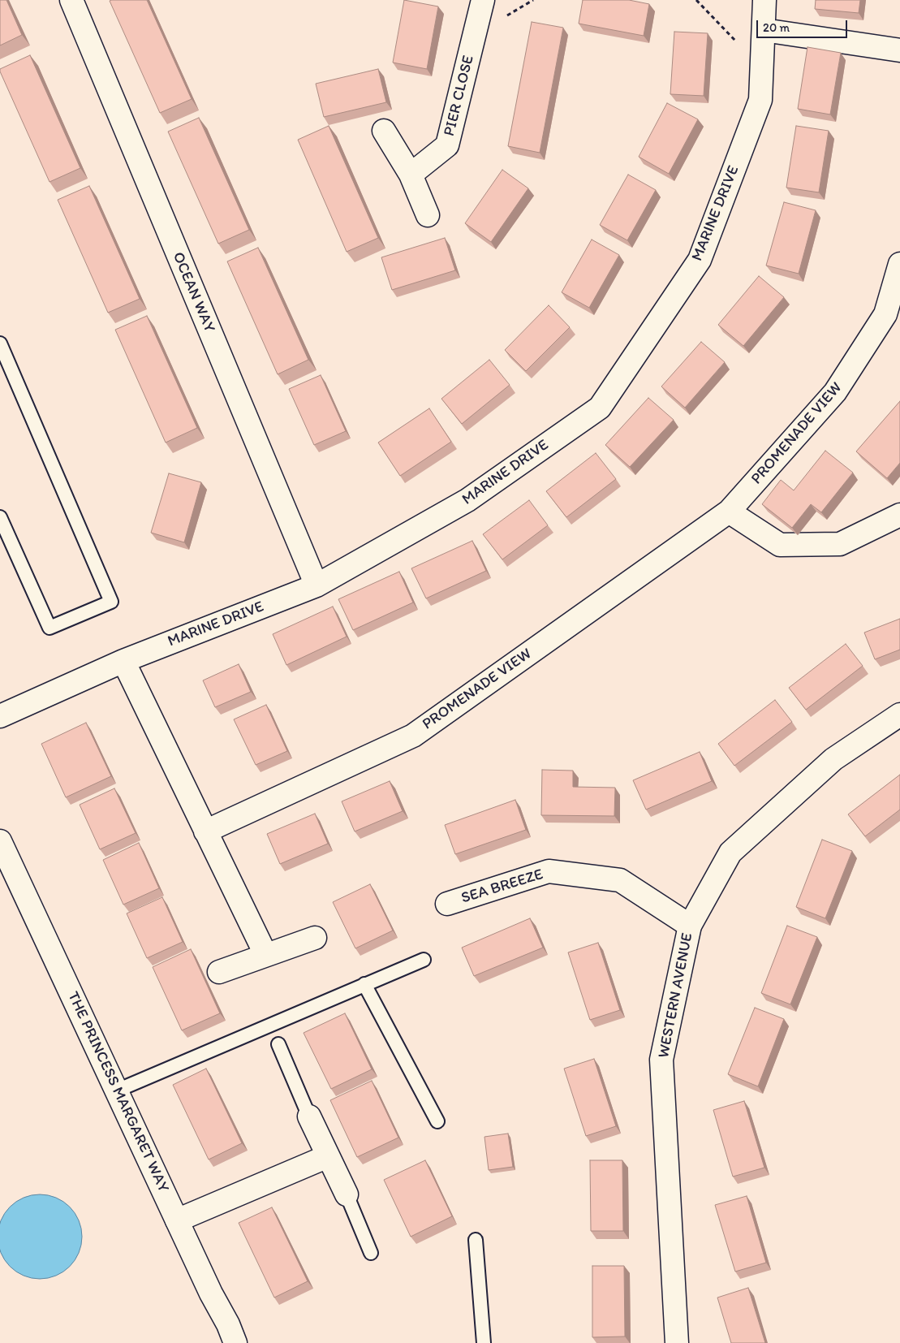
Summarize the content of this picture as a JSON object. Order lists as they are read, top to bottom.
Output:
{
  "streets": {
    "street": [
      "PIER CLOSE",
      "MARINE DRIVE",
      "OCEAN WAY",
      "PROMENADE VIEW",
      "SEA BREEZE",
      "WESTERN AVENUE",
      "THE PRINCESS MARGARET WAY"
    ]
  },
  "crossings": [
    ["MARINE DRIVE", "OCEAN WAY"],
    ["SEA BREEZE", "WESTERN AVENUE"]
  ],
  "scale_bar": "20 m"
}
